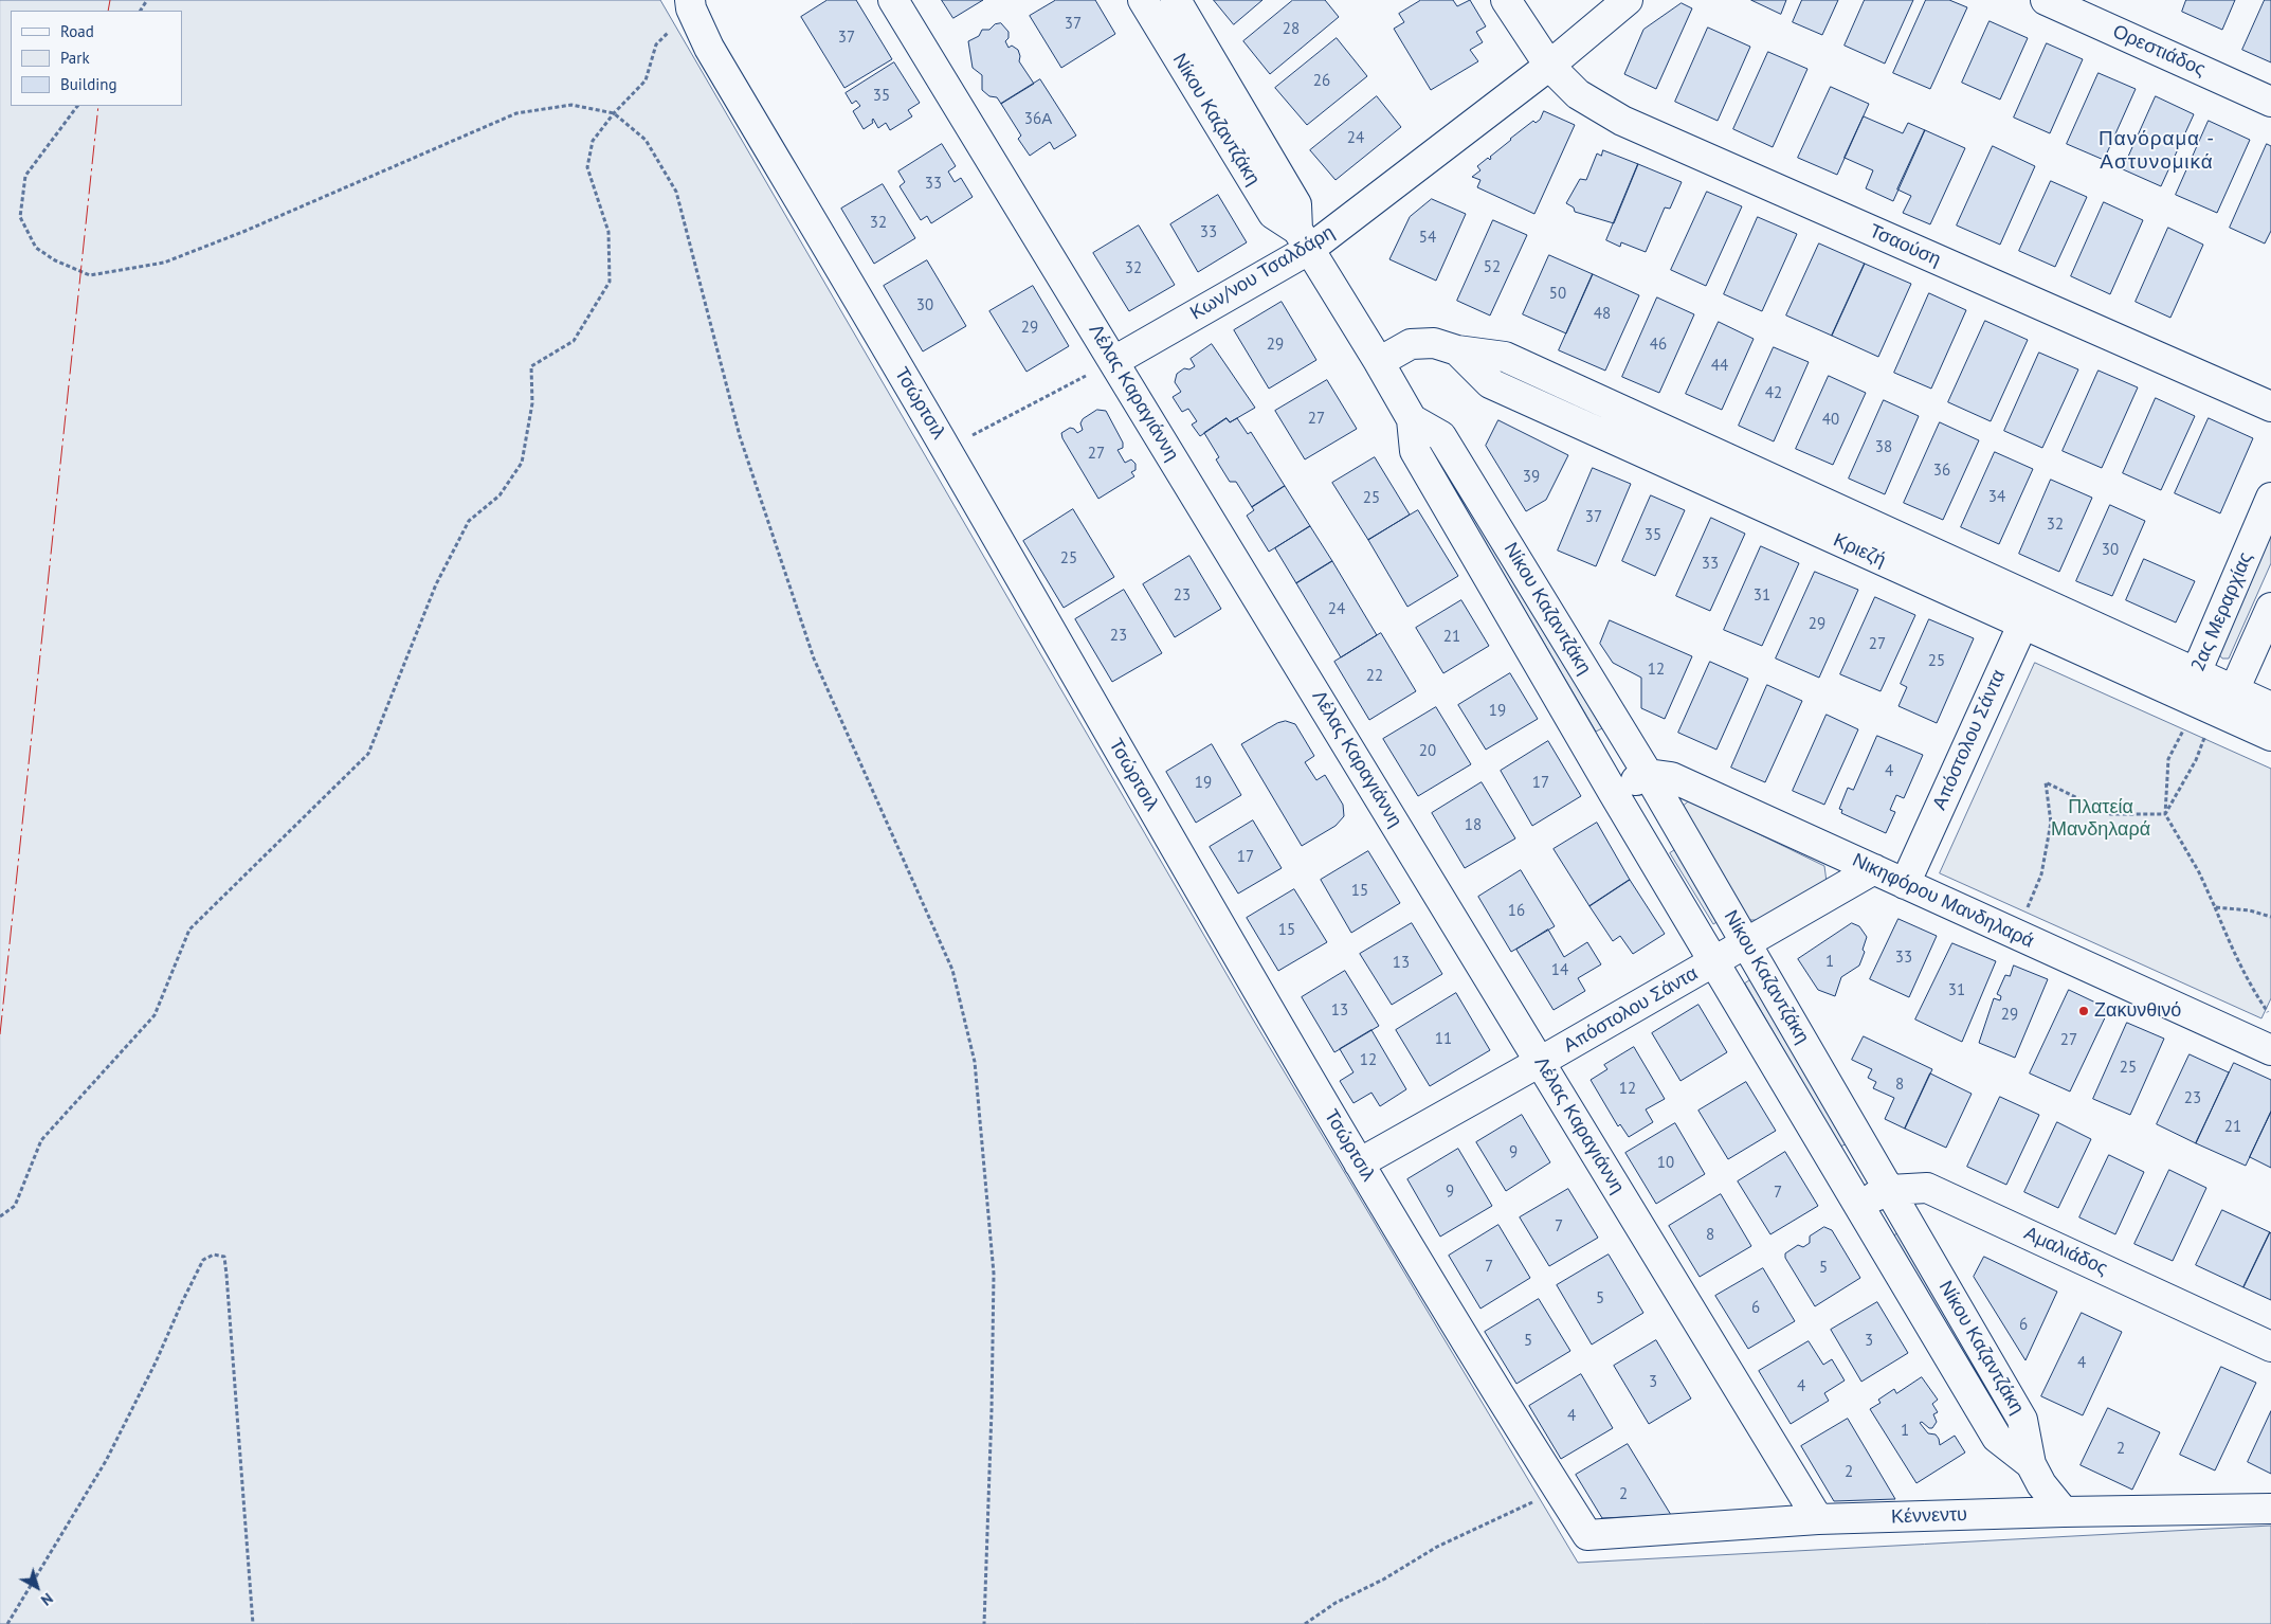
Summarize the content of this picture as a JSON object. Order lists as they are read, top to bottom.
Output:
{
  "streets": {
    "street": [
      "Ορεστιάδος",
      "Νίκου Καζαντζάκη",
      "Τσαούση",
      "Κων/νου Τσαλδάρη",
      "Λέλας Καραγιάννη",
      "Τσώρτσιλ",
      "Κριεζή",
      "2ας Μεραρχίας",
      "Απόστολου Σάντα",
      "Νικηφόρου Μανδηλαρά",
      "Αμαλιάδος",
      "Κέννεντυ"
    ]
  },
  "crossings": [
    ["Νίκου Καζαντζάκη", "Κων/νου Τσαλδάρη"],
    ["Νίκου Καζαντζάκη", "Κριεζή"],
    ["Νίκου Καζαντζάκη", "Απόστολου Σάντα"],
    ["Νίκου Καζαντζάκη", "Νικηφόρου Μανδηλαρά"],
    ["Νίκου Καζαντζάκη", "Αμαλιάδος"],
    ["Τσαούση", "Κων/νου Τσαλδάρη"],
    ["Κων/νου Τσαλδάρη", "Λέλας Καραγιάννη"],
    ["Λέλας Καραγιάννη", "Απόστολου Σάντα"],
    ["Λέλας Καραγιάννη", "Κέννεντυ"],
    ["Τσώρτσιλ", "Απόστολου Σάντα"],
    ["Τσώρτσιλ", "Κέννεντυ"],
    ["Κριεζή", "2ας Μεραρχίας"],
    ["Κριεζή", "Απόστολου Σάντα"],
    ["Απόστολου Σάντα", "Νικηφόρου Μανδηλαρά"]
  ],
  "districts": ["Πανόραμα - Αστυνομικά"],
  "parks": ["Πλατεία Μανδηλαρά"],
  "places": ["Ζακυνθινό"],
  "house_numbers": [
    "37",
    "28",
    "37",
    "26",
    "35",
    "36Α",
    "24",
    "33",
    "32",
    "33",
    "54",
    "52",
    "32",
    "50",
    "30",
    "48",
    "29",
    "29",
    "46",
    "44",
    "42",
    "27",
    "40",
    "38",
    "27",
    "36",
    "39",
    "34",
    "25",
    "37",
    "32",
    "35",
    "30",
    "25",
    "33",
    "23",
    "31",
    "24",
    "29",
    "23",
    "21",
    "27",
    "25",
    "12",
    "22",
    "19",
    "20",
    "4",
    "19",
    "17",
    "18",
    "17",
    "15",
    "16",
    "15",
    "33",
    "1",
    "13",
    "14",
    "31",
    "13",
    "29",
    "11",
    "27",
    "12",
    "25",
    "8",
    "12",
    "23",
    "21",
    "9",
    "10",
    "9",
    "7",
    "7",
    "8",
    "7",
    "5",
    "5",
    "6",
    "6",
    "5",
    "3",
    "4",
    "3",
    "4",
    "4",
    "1",
    "2",
    "2",
    "2"
  ],
  "legend": ["Road", "Park", "Building"],
  "north": "bottom right"
}
